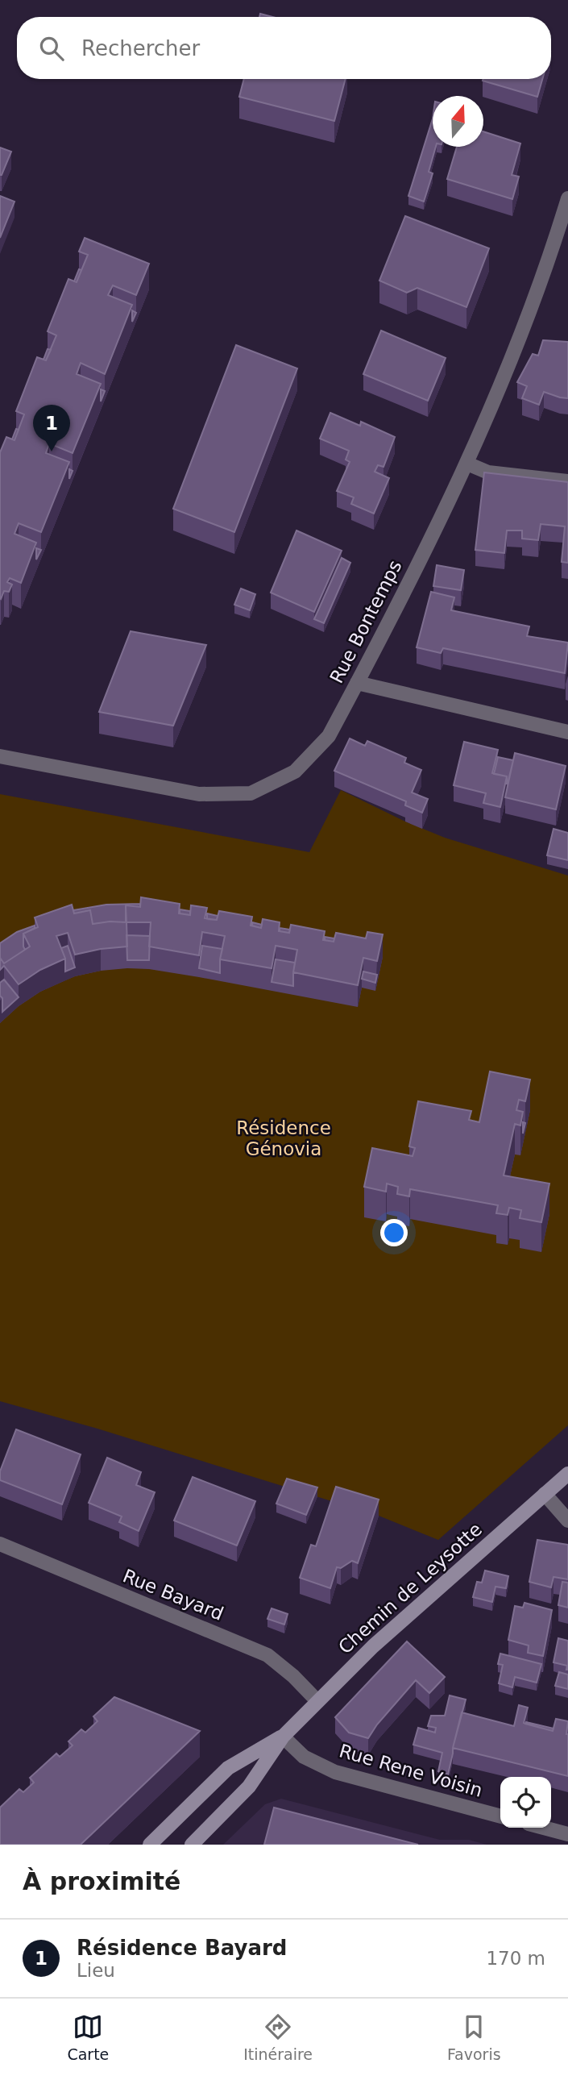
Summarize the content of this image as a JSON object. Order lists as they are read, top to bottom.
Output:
{
  "streets": {
    "street": [
      "Rue Bontemps",
      "Chemin de Leysotte",
      "Rue Bayard",
      "Rue Rene Voisin"
    ]
  },
  "crossings": [
    ["Chemin de Leysotte", "Rue Bayard"],
    ["Chemin de Leysotte", "Rue Rene Voisin"]
  ],
  "parks": ["Résidence Génovia"],
  "north": "top",
  "page": {
    "search": "Rechercher",
    "pins": "1",
    "heading": "À proximité",
    "list": [
      {
        "mark": "1",
        "name": "Résidence Bayard",
        "note": "Lieu",
        "value": "170 m"
      }
    ],
    "nav": ["Carte", "Itinéraire", "Favoris"]
  }
}
